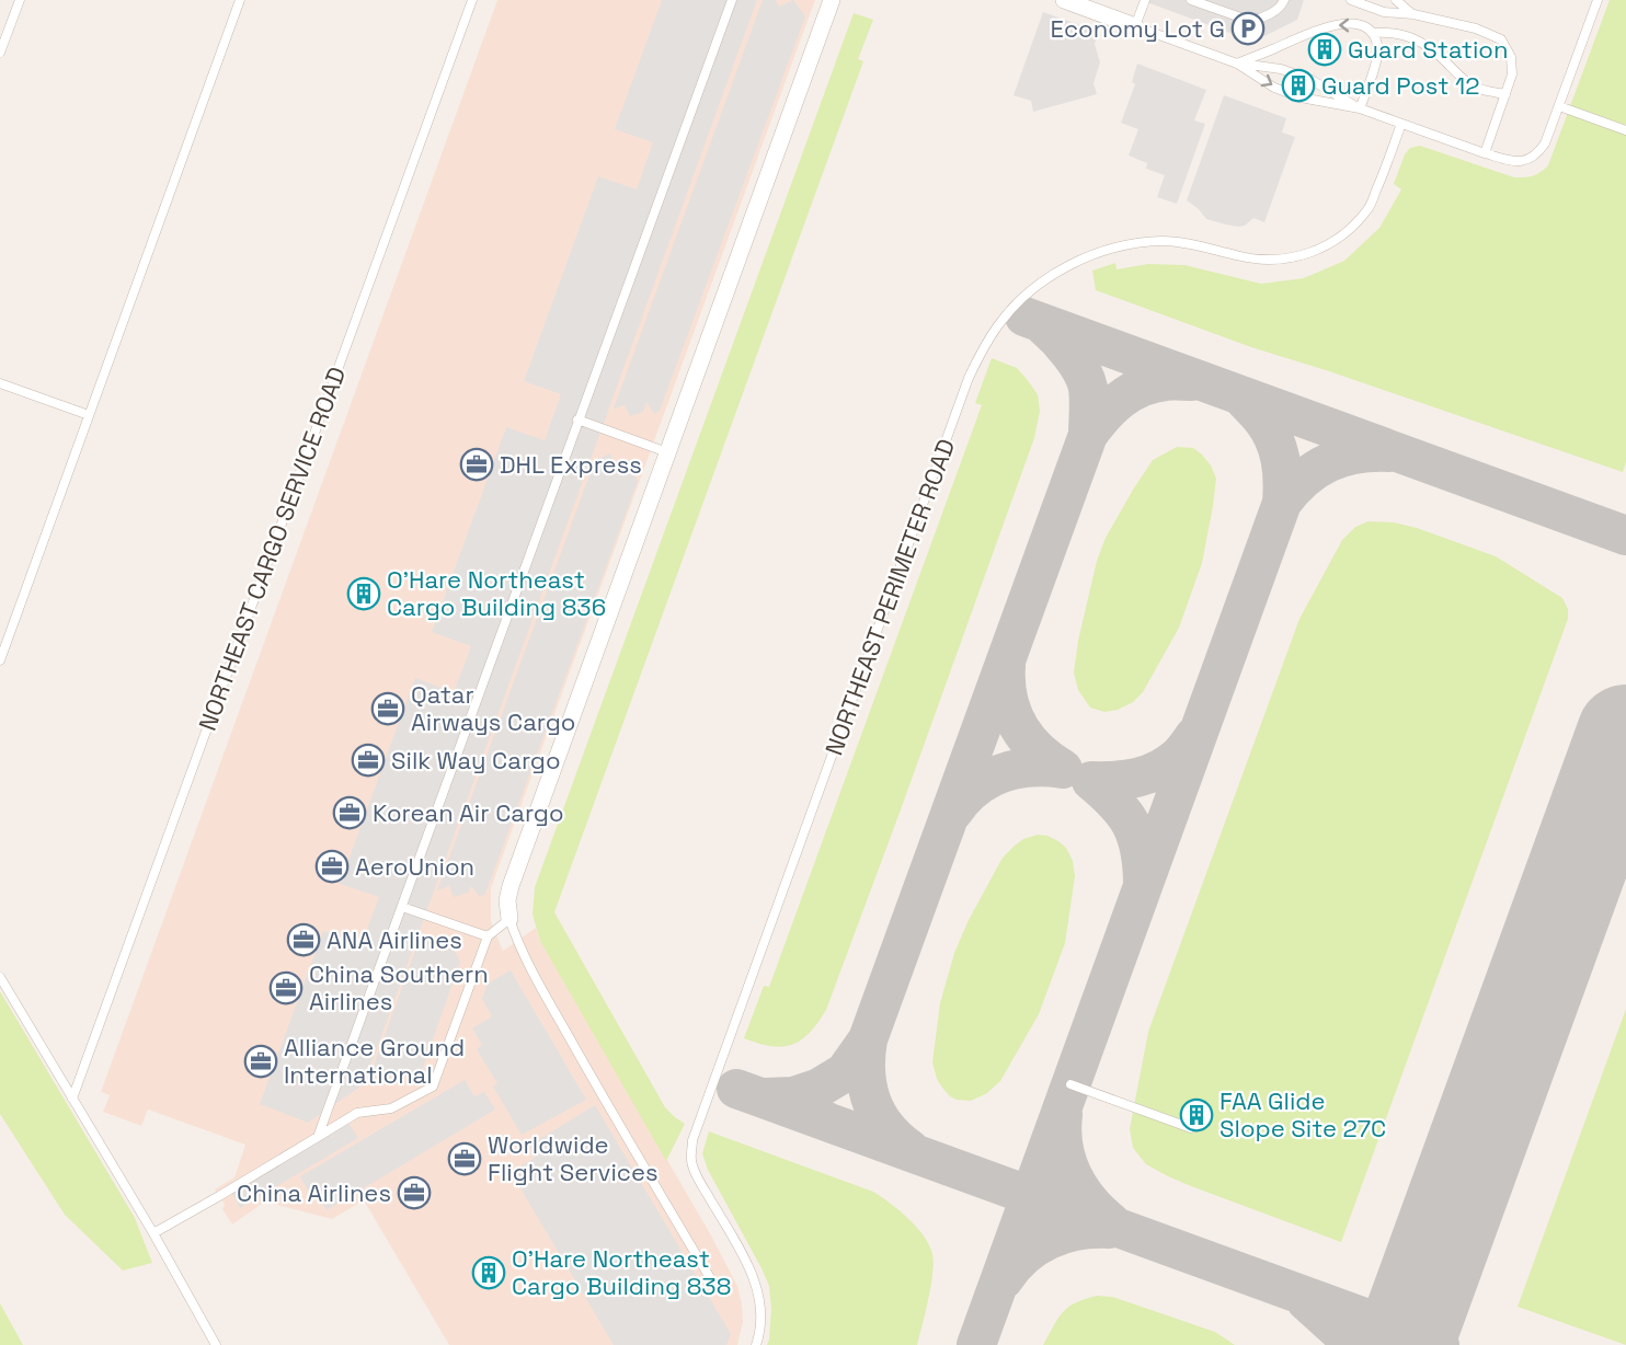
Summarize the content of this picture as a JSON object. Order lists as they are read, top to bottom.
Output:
{
  "streets": {
    "lane": ["NORTHEAST CARGO SERVICE ROAD", "NORTHEAST PERIMETER ROAD"]
  },
  "places": {
    "parking": ["Economy Lot G"],
    "building": [
      "Guard Station",
      "Guard Post 12",
      "O'Hare Northeast Cargo Building 836",
      "FAA Glide Slope Site 27C",
      "O'Hare Northeast Cargo Building 838"
    ],
    "office": [
      "DHL Express",
      "Qatar Airways Cargo",
      "Silk Way Cargo",
      "Korean Air Cargo",
      "AeroUnion",
      "ANA Airlines",
      "China Southern Airlines",
      "Alliance Ground International",
      "Worldwide Flight Services",
      "China Airlines"
    ]
  }
}
